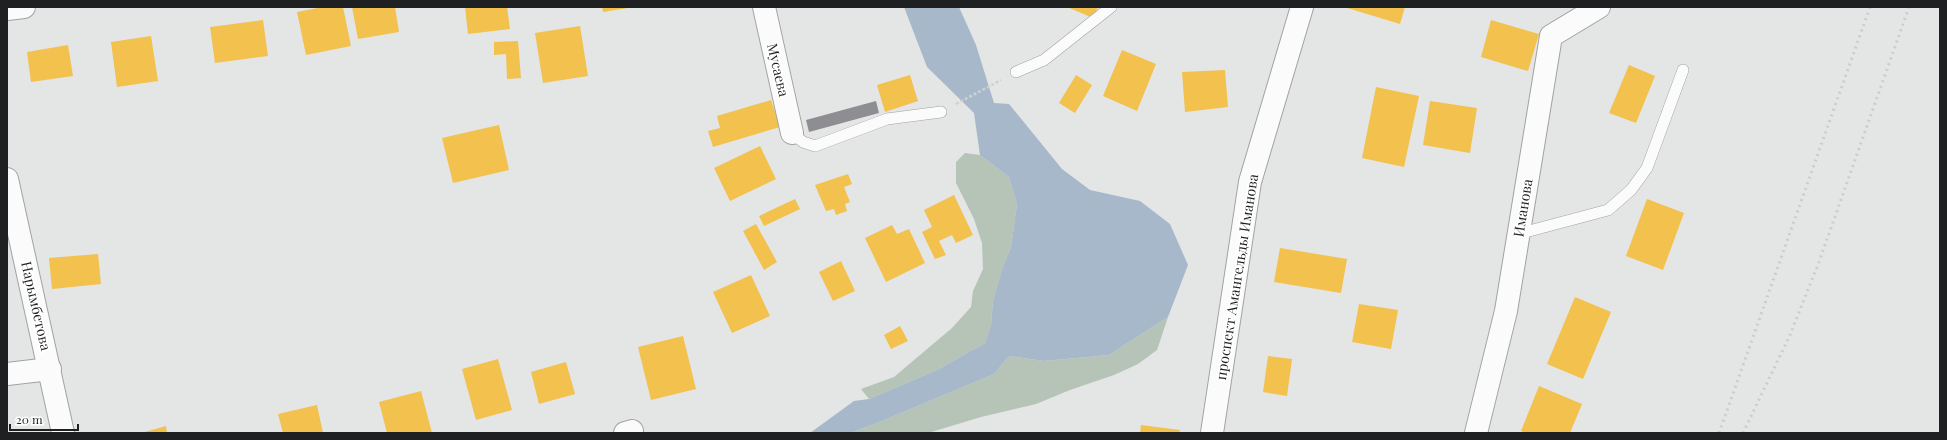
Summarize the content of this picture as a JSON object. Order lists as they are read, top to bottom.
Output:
{
  "streets": {
    "street": [
      "Мусаева",
      "Иманова",
      "проспект Амангельды Иманова",
      "Нарымбетова"
    ]
  },
  "scale_bar": "20 m"
}
